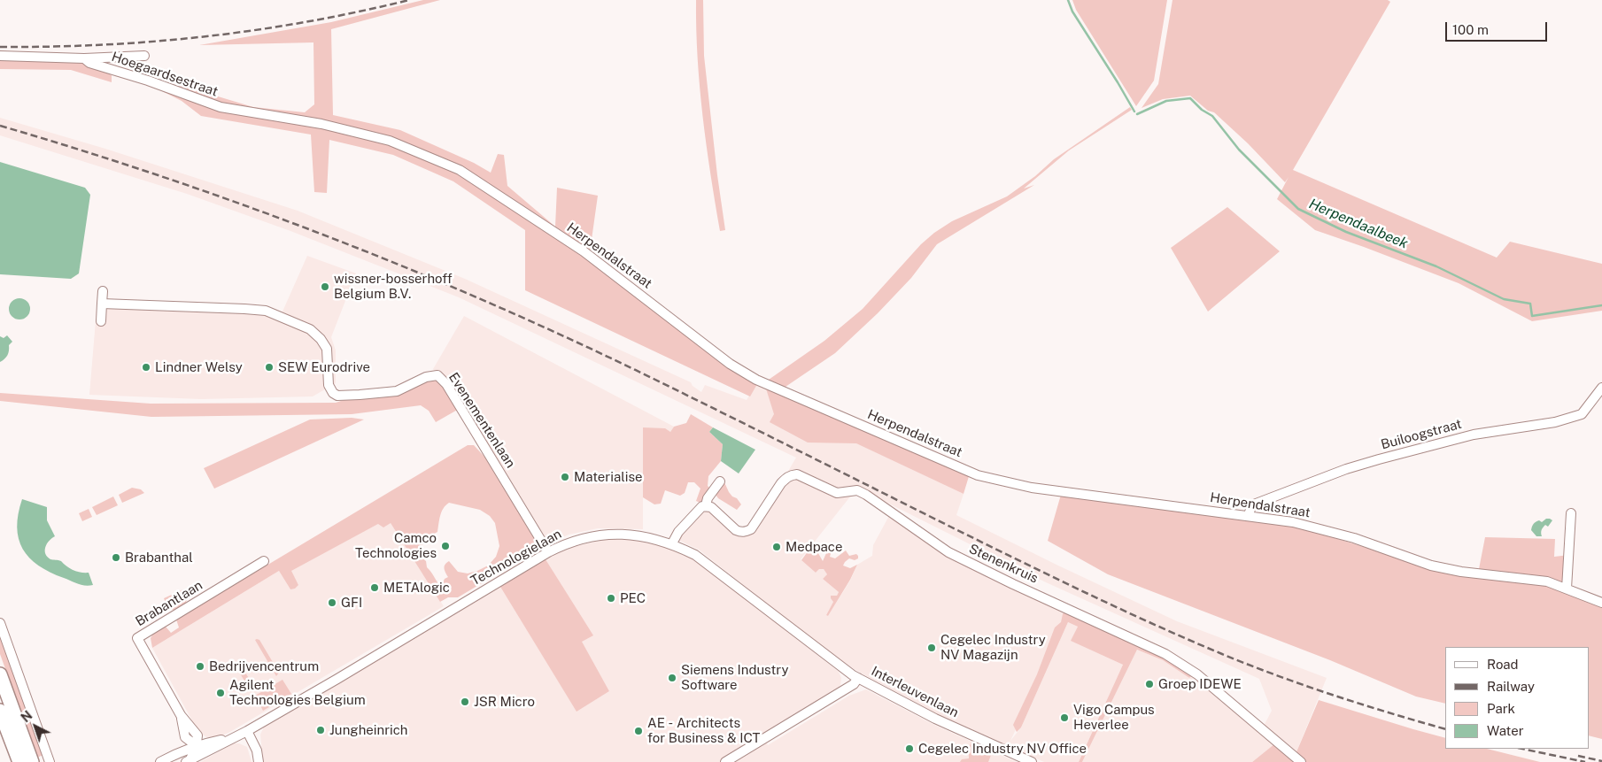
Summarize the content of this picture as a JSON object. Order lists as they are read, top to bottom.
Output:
{
  "streets": {
    "street": [
      "Hoegaardsestraat",
      "Herpendalstraat",
      "Evenementenlaan",
      "Builoogstraat",
      "Technologielaan",
      "Stenenkruis",
      "Brabantlaan",
      "Interleuvenlaan"
    ]
  },
  "crossings": [
    ["Hoegaardsestraat", "Herpendalstraat"],
    ["Herpendalstraat", "Builoogstraat"],
    ["Evenementenlaan", "Technologielaan"],
    ["Technologielaan", "Brabantlaan"],
    ["Technologielaan", "Interleuvenlaan"]
  ],
  "water": ["Herpendaalbeek"],
  "places": [
    "wissner-bosserhoff Belgium B.V.",
    "Lindner Welsy",
    "SEW Eurodrive",
    "Materialise",
    "Camco Technologies",
    "Medpace",
    "Brabanthal",
    "METAlogic",
    "PEC",
    "GFI",
    "Cegelec Industry NV Magazijn",
    "Bedrijvencentrum",
    "Siemens Industry Software",
    "Groep IDEWE",
    "Agilent Technologies Belgium",
    "JSR Micro",
    "Vigo Campus Heverlee",
    "Jungheinrich",
    "AE - Architects for Business & ICT",
    "Cegelec Industry NV Office"
  ],
  "legend": [
    "Road",
    "Railway",
    "Park",
    "Water"
  ],
  "scale_bar": "100 m",
  "north": "top left"
}
